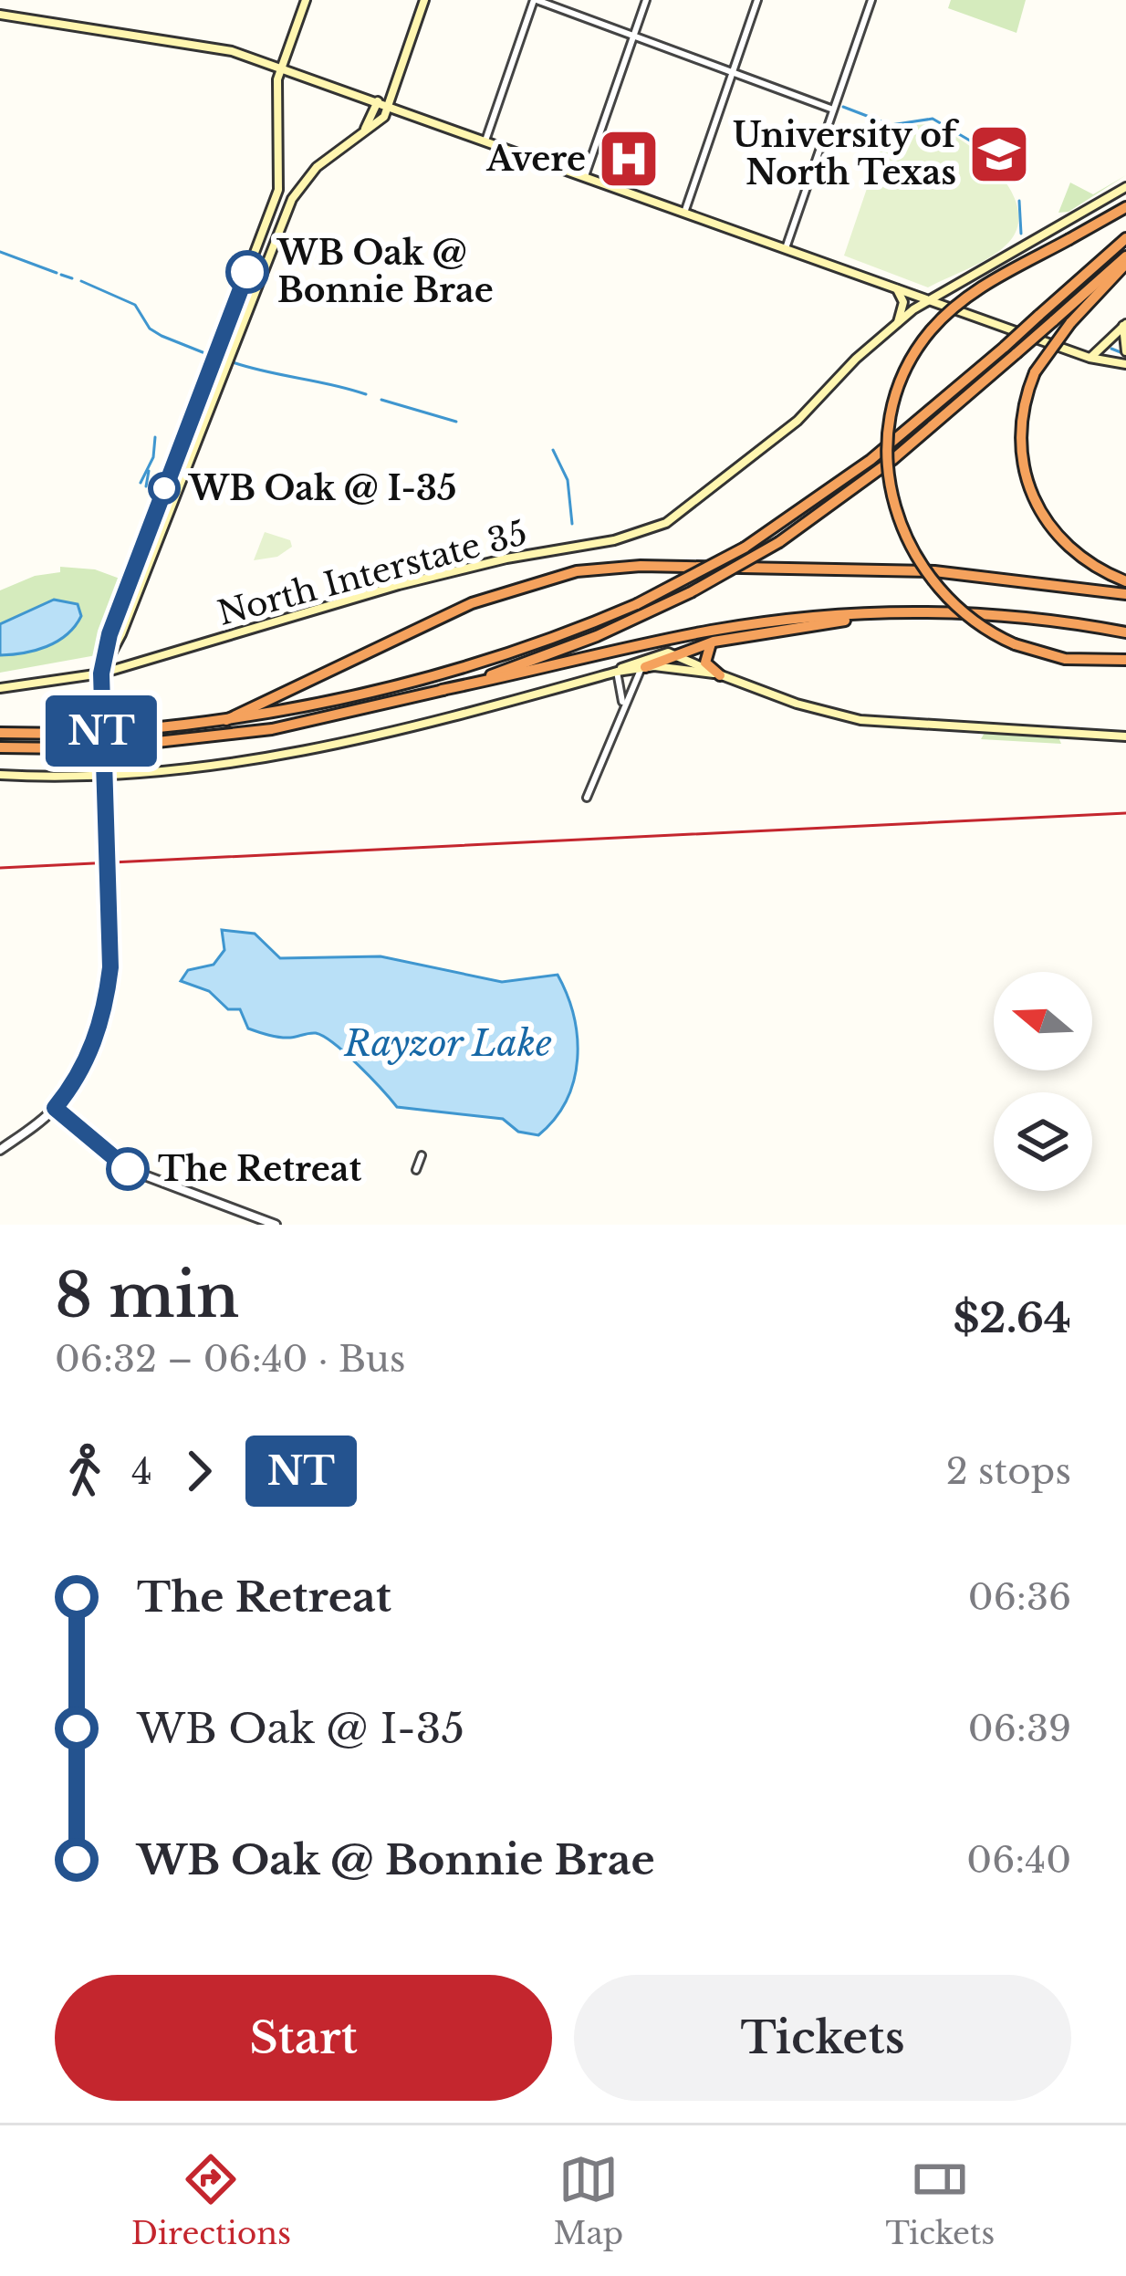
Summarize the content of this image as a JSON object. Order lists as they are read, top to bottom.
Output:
{
  "streets": {
    "main road": ["North Interstate 35"]
  },
  "water": ["Rayzor Lake"],
  "places": {
    "school or university": ["University of North Texas"],
    "hospital": ["Avere"],
    "other": ["WB Oak @ Bonnie Brae", "WB Oak @ I-35", "The Retreat"]
  },
  "lines": ["bus line NT"],
  "north": "left",
  "page": {
    "on_map": "NT",
    "heading": ["8 min", "06:32 – 06:40 · Bus", "$2.64"],
    "legs": ["4", "NT", "2 stops"],
    "list": [
      {
        "name": "The Retreat",
        "value": "06:36"
      },
      {
        "name": "WB Oak @ I-35",
        "value": "06:39"
      },
      {
        "name": "WB Oak @ Bonnie Brae",
        "value": "06:40"
      }
    ],
    "buttons": ["Start", "Tickets"],
    "tabs": ["Directions", "Map", "Tickets"]
  }
}
